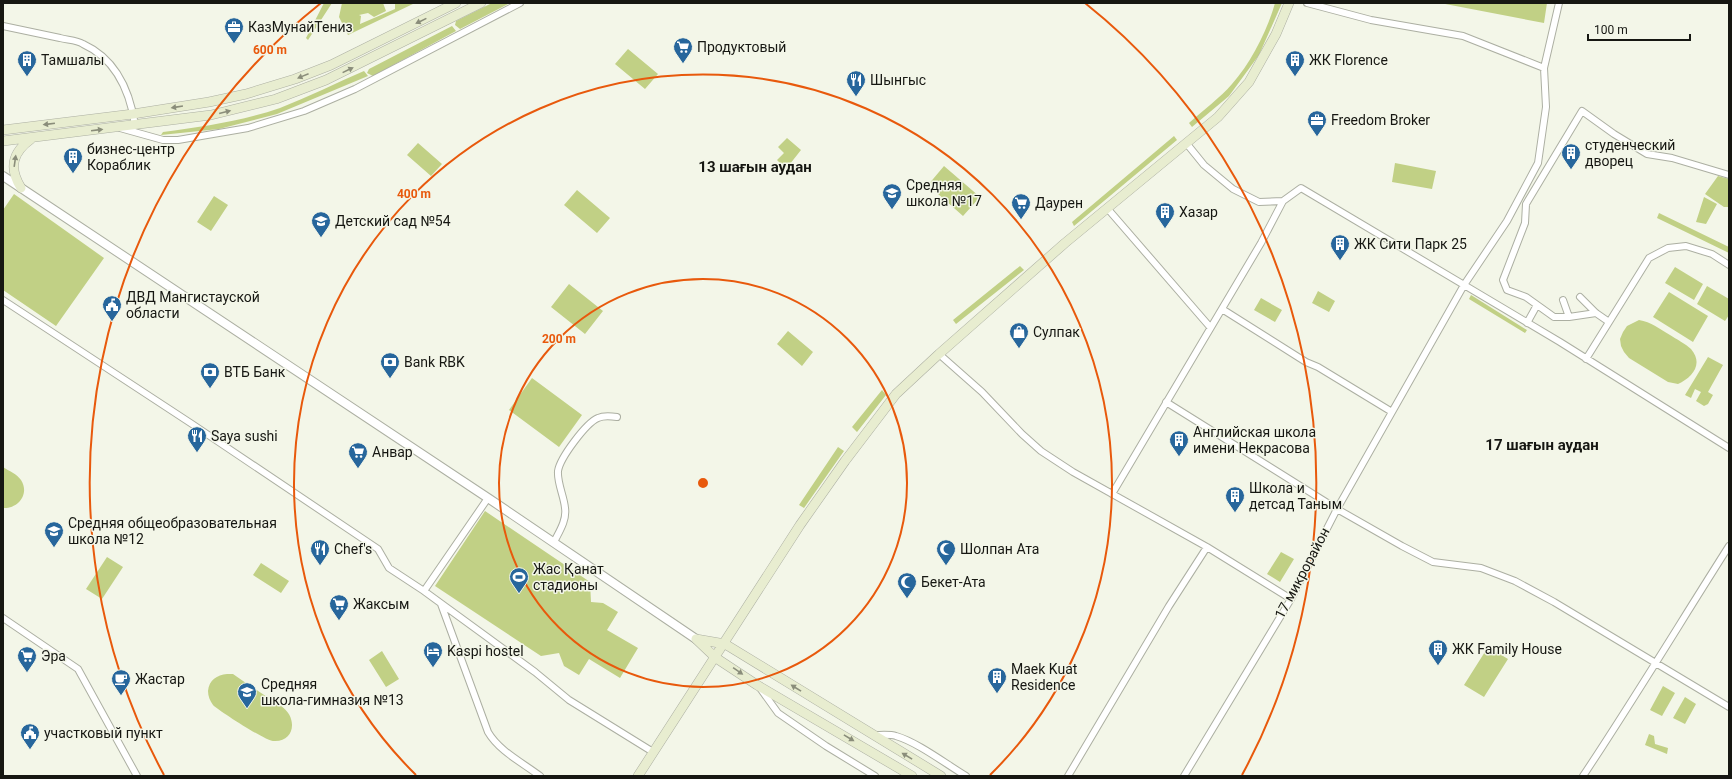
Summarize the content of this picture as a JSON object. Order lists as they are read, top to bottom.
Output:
{
  "streets": {
    "street": ["17 микрорайон"]
  },
  "districts": ["13 шағын аудан", "17 шағын аудан"],
  "places": {
    "office": ["КазМунайТениз", "Freedom Broker"],
    "supermarket": [
      "Продуктовый",
      "Даурен",
      "Анвар",
      "Жаксым",
      "Эра"
    ],
    "building": [
      "Тамшалы",
      "ЖК Florence",
      "студенческий дворец",
      "бизнес-центр Кораблик",
      "Хазар",
      "ЖК Сити Парк 25",
      "Английская школа имени Некрасова",
      "Школа и детсад Таным",
      "ЖК Family House",
      "Maek Kuat Residence"
    ],
    "restaurant": ["Шынгыс", "Saya sushi", "Chef's"],
    "school or university": [
      "Средняя школа №17",
      "Детский сад №54",
      "Средняя общеобразовательная школа №12",
      "Средняя школа-гимназия №13"
    ],
    "public building": ["ДВД Мангистауской области", "участковый пункт"],
    "shop": ["Сулпак"],
    "bank": ["Bank RBK", "ВТБ Банк"],
    "mosque": ["Шолпан Ата", "Бекет-Ата"],
    "sports": ["Жас Қанат стадионы"],
    "hotel": ["Kaspi hostel"],
    "cafe": ["Жастар"]
  },
  "scale_bar": "100 m",
  "rings": ["600 m", "400 m", "200 m"]
}
